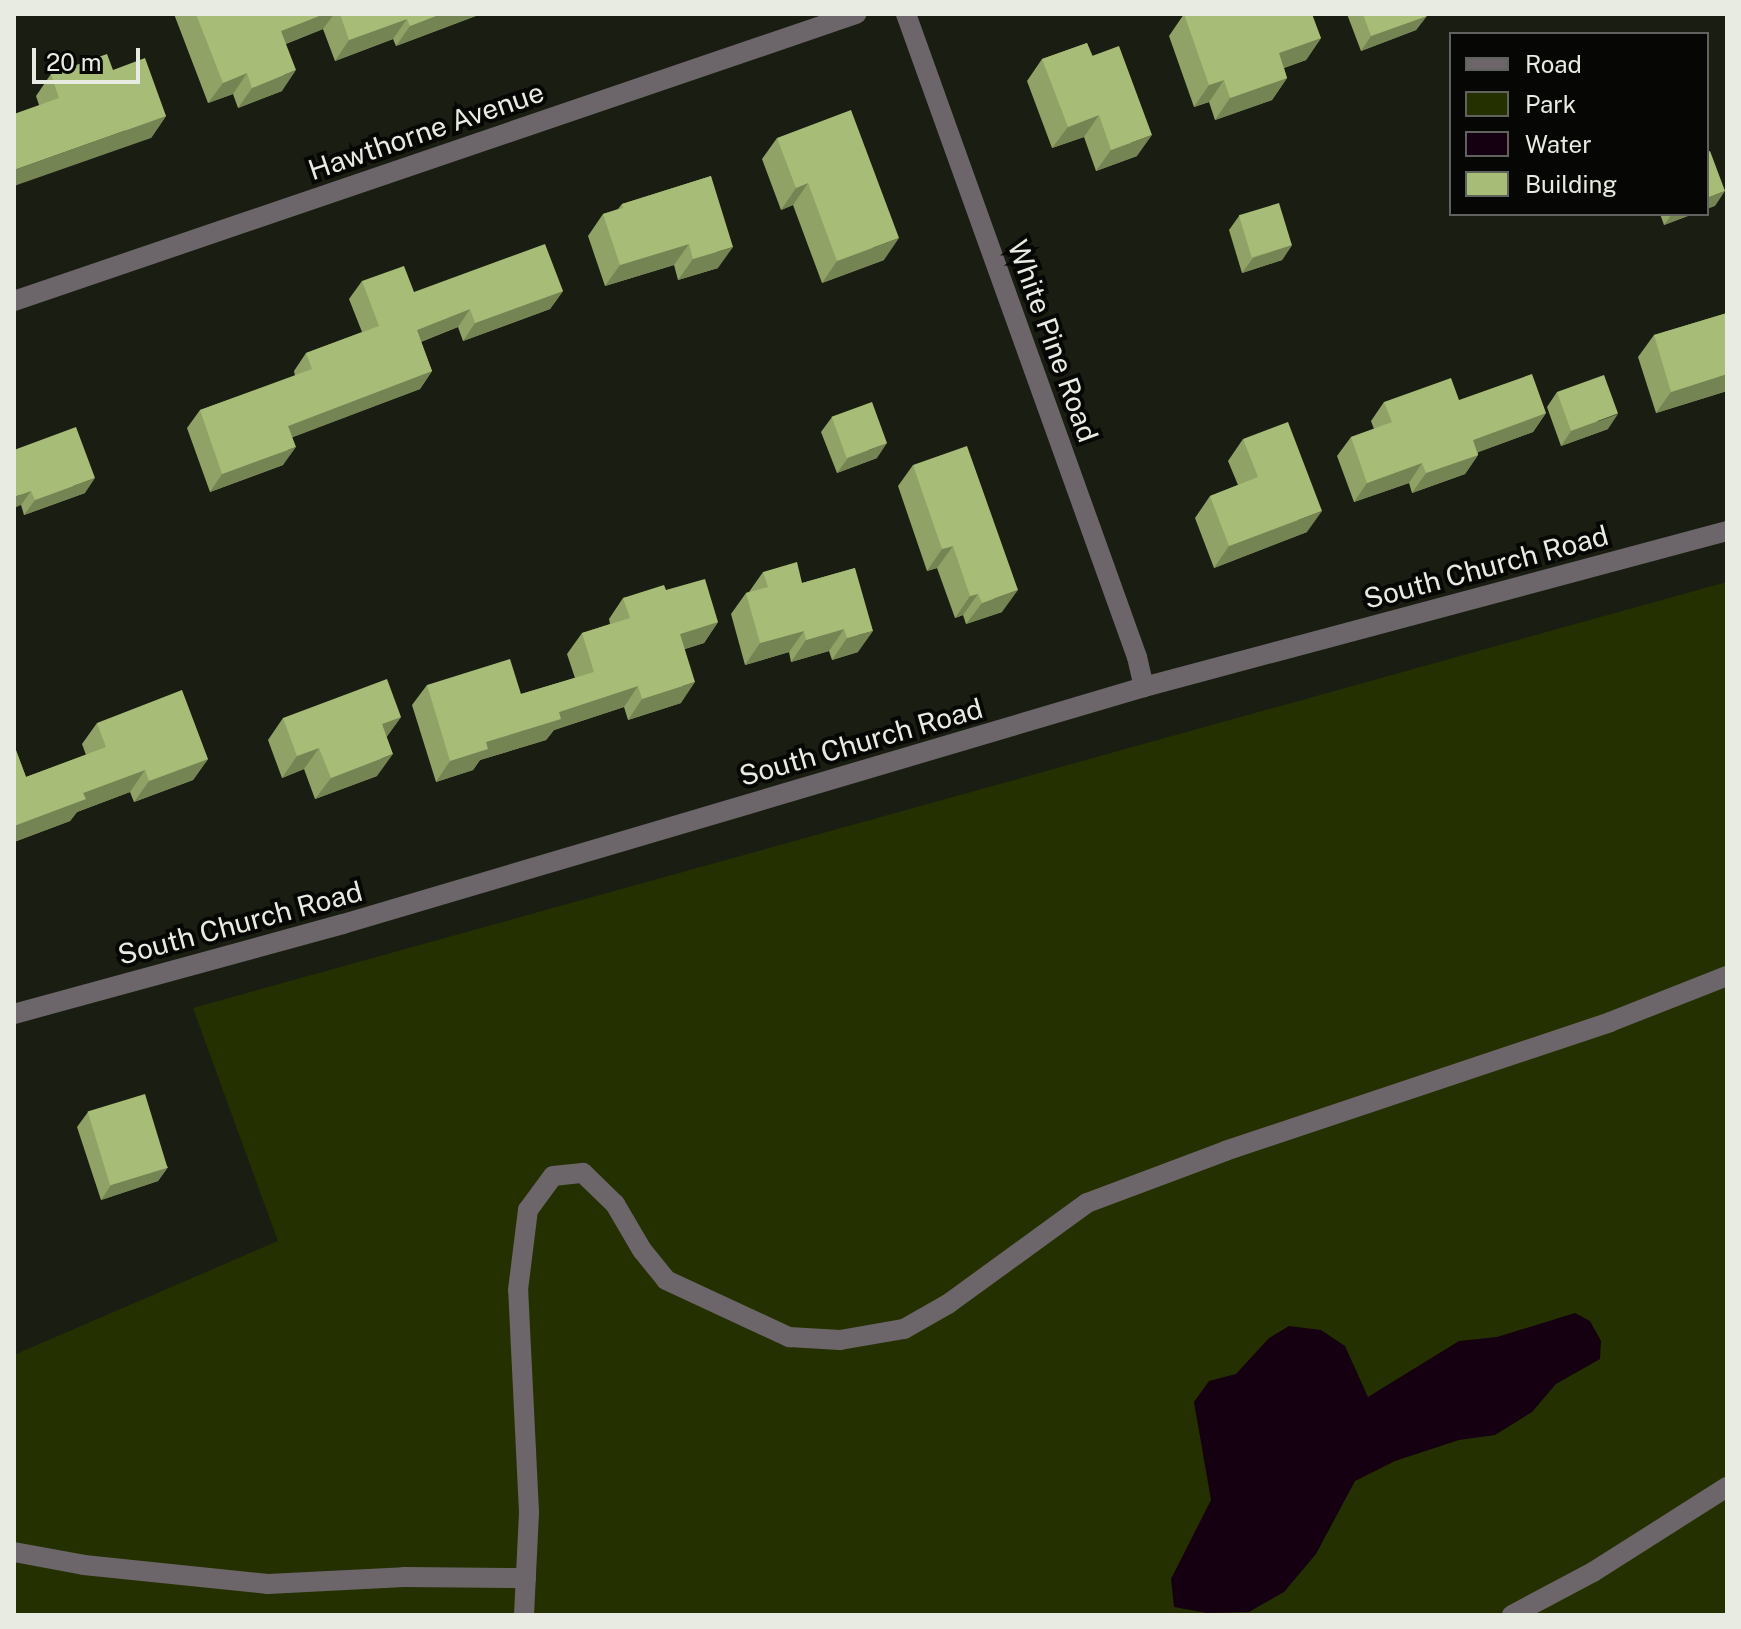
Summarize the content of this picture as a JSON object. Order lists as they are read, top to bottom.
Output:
{
  "streets": {
    "street": ["Hawthorne Avenue", "White Pine Road", "South Church Road"]
  },
  "crossings": [
    ["White Pine Road", "South Church Road"]
  ],
  "legend": [
    "Road",
    "Park",
    "Water",
    "Building"
  ],
  "scale_bar": "20 m"
}
